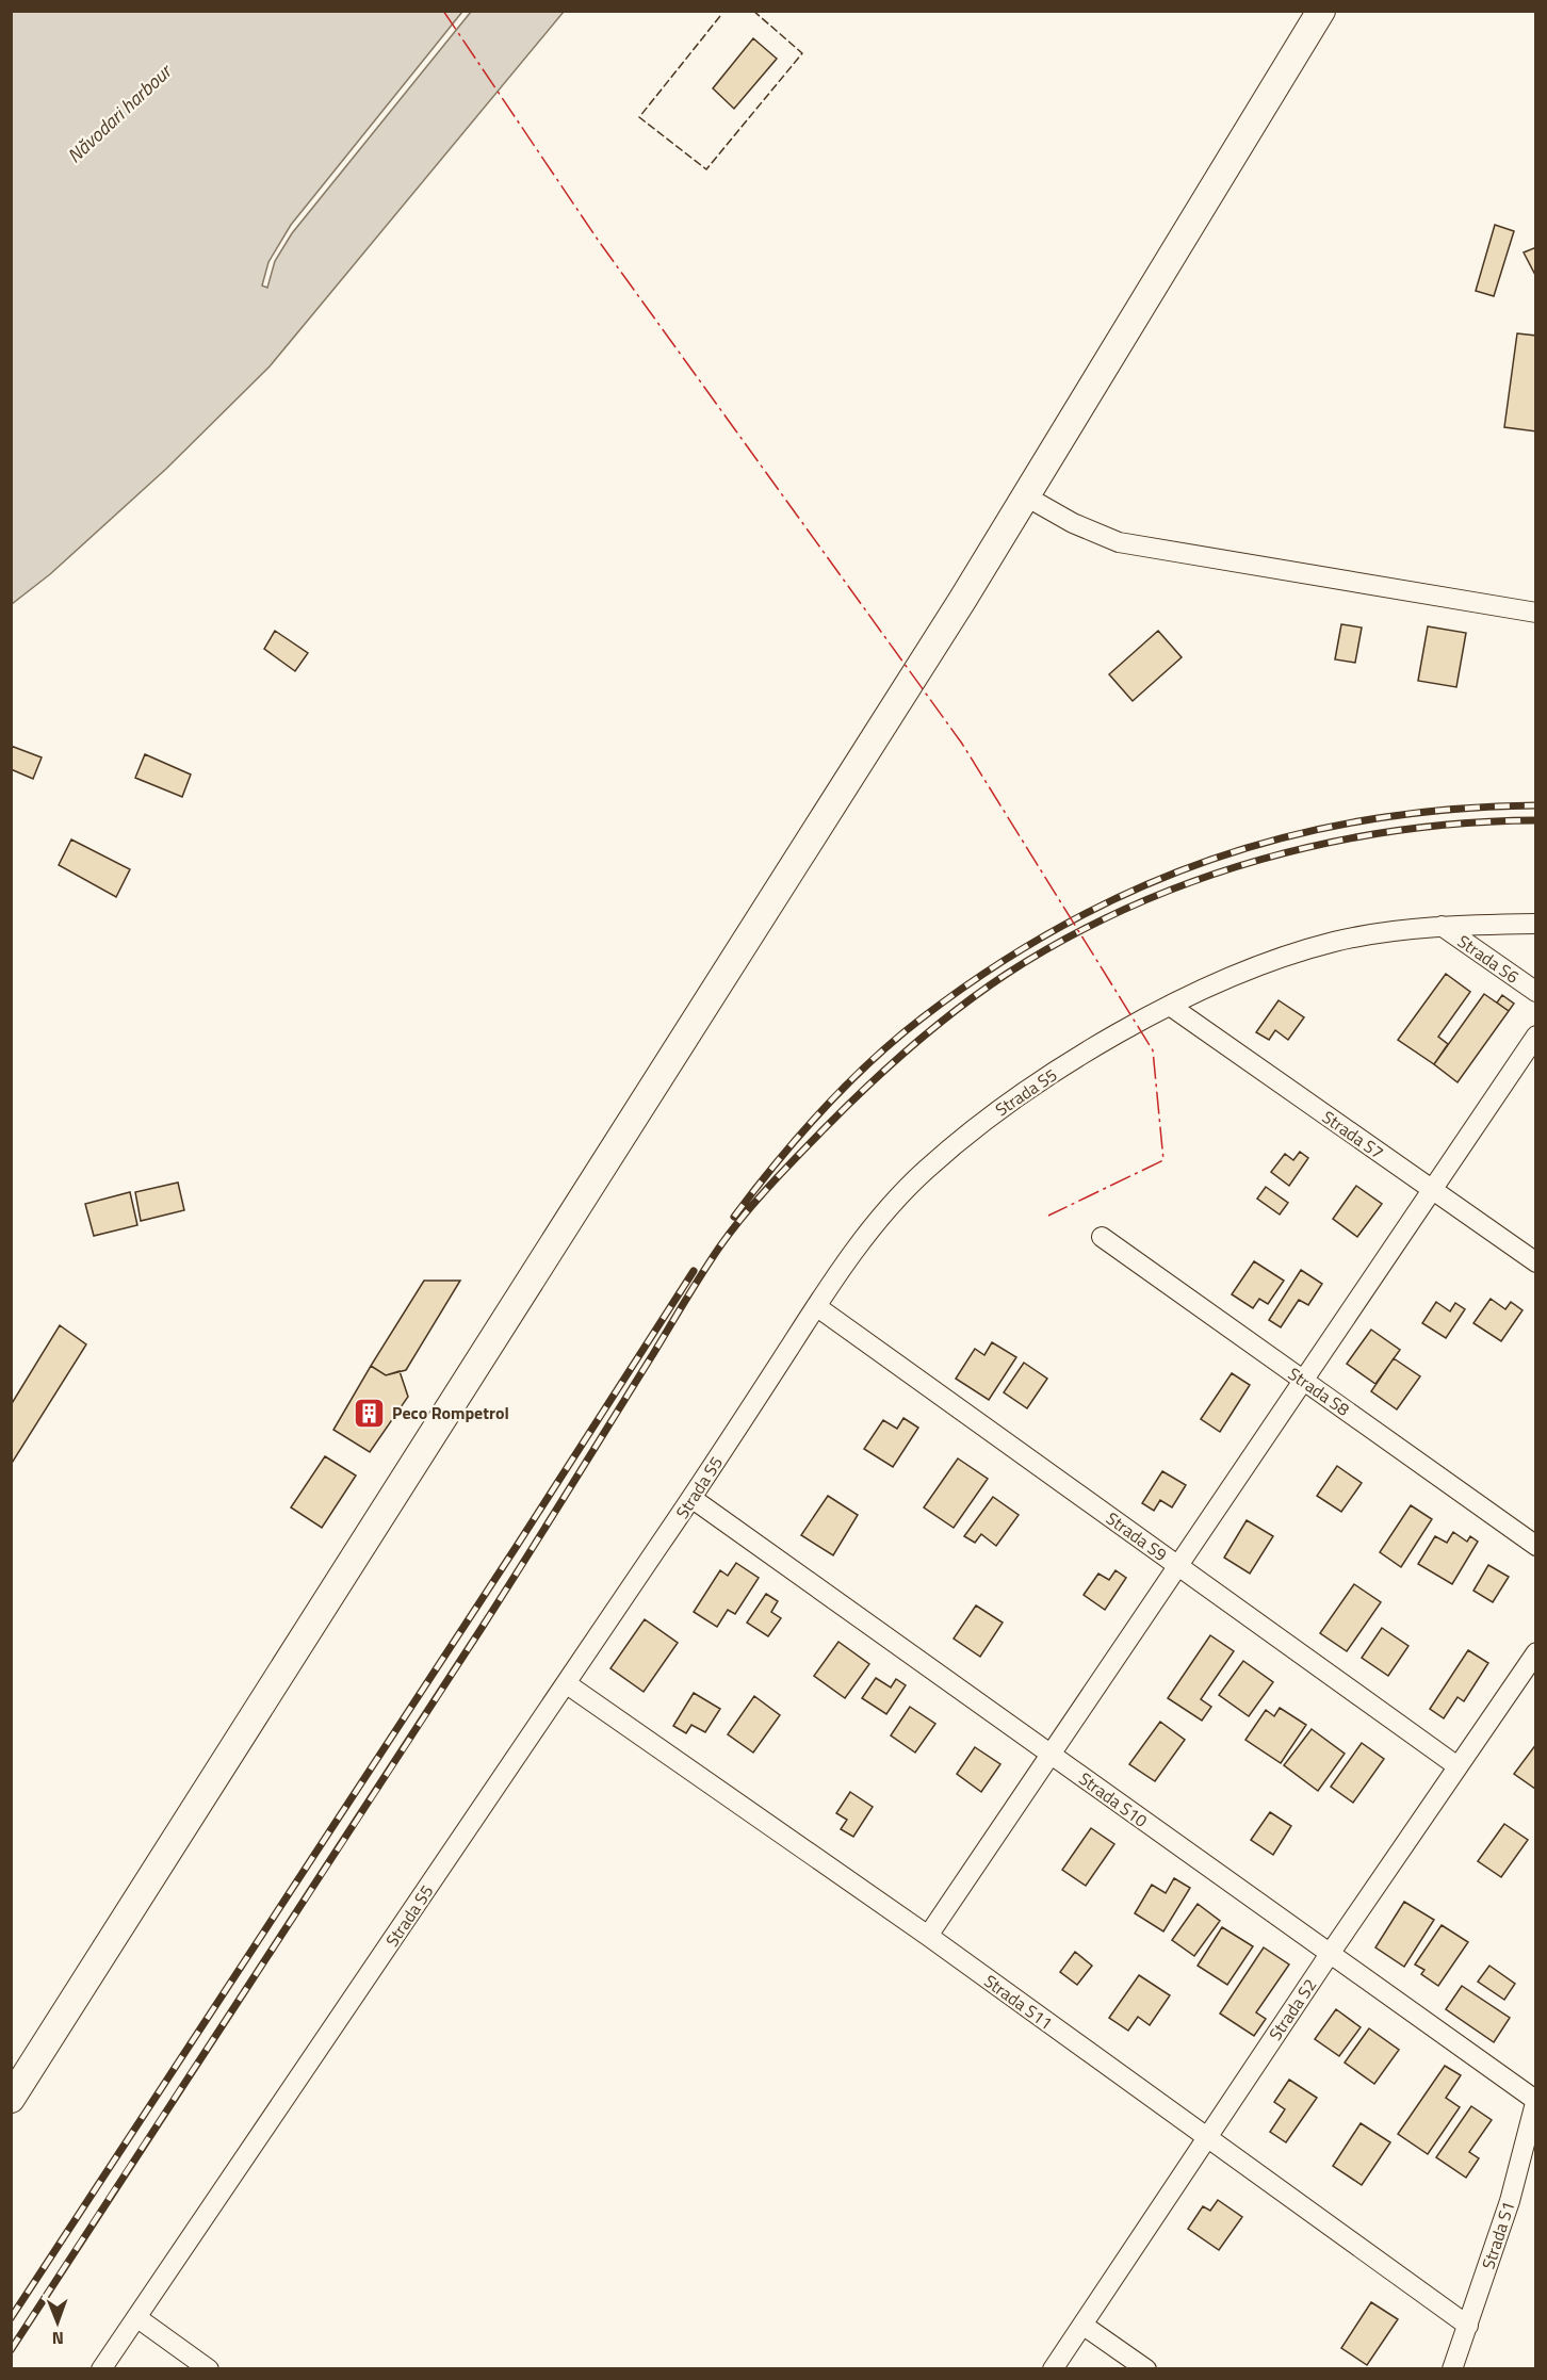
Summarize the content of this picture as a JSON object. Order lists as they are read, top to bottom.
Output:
{
  "streets": {
    "street": [
      "Strada S6",
      "Strada S5",
      "Strada S7",
      "Strada S8",
      "Strada S9",
      "Strada S10",
      "Strada S11",
      "Strada S2",
      "Strada S1"
    ]
  },
  "crossings": [
    ["Strada S6", "Strada S5"],
    ["Strada S5", "Strada S7"],
    ["Strada S5", "Strada S9"],
    ["Strada S5", "Strada S10"],
    ["Strada S5", "Strada S11"],
    ["Strada S9", "Strada S2"],
    ["Strada S10", "Strada S2"],
    ["Strada S10", "Strada S1"],
    ["Strada S11", "Strada S2"],
    ["Strada S11", "Strada S1"]
  ],
  "water": ["Năvodari harbour"],
  "places": {
    "building": ["Peco Rompetrol"]
  },
  "north": "bottom"
}
